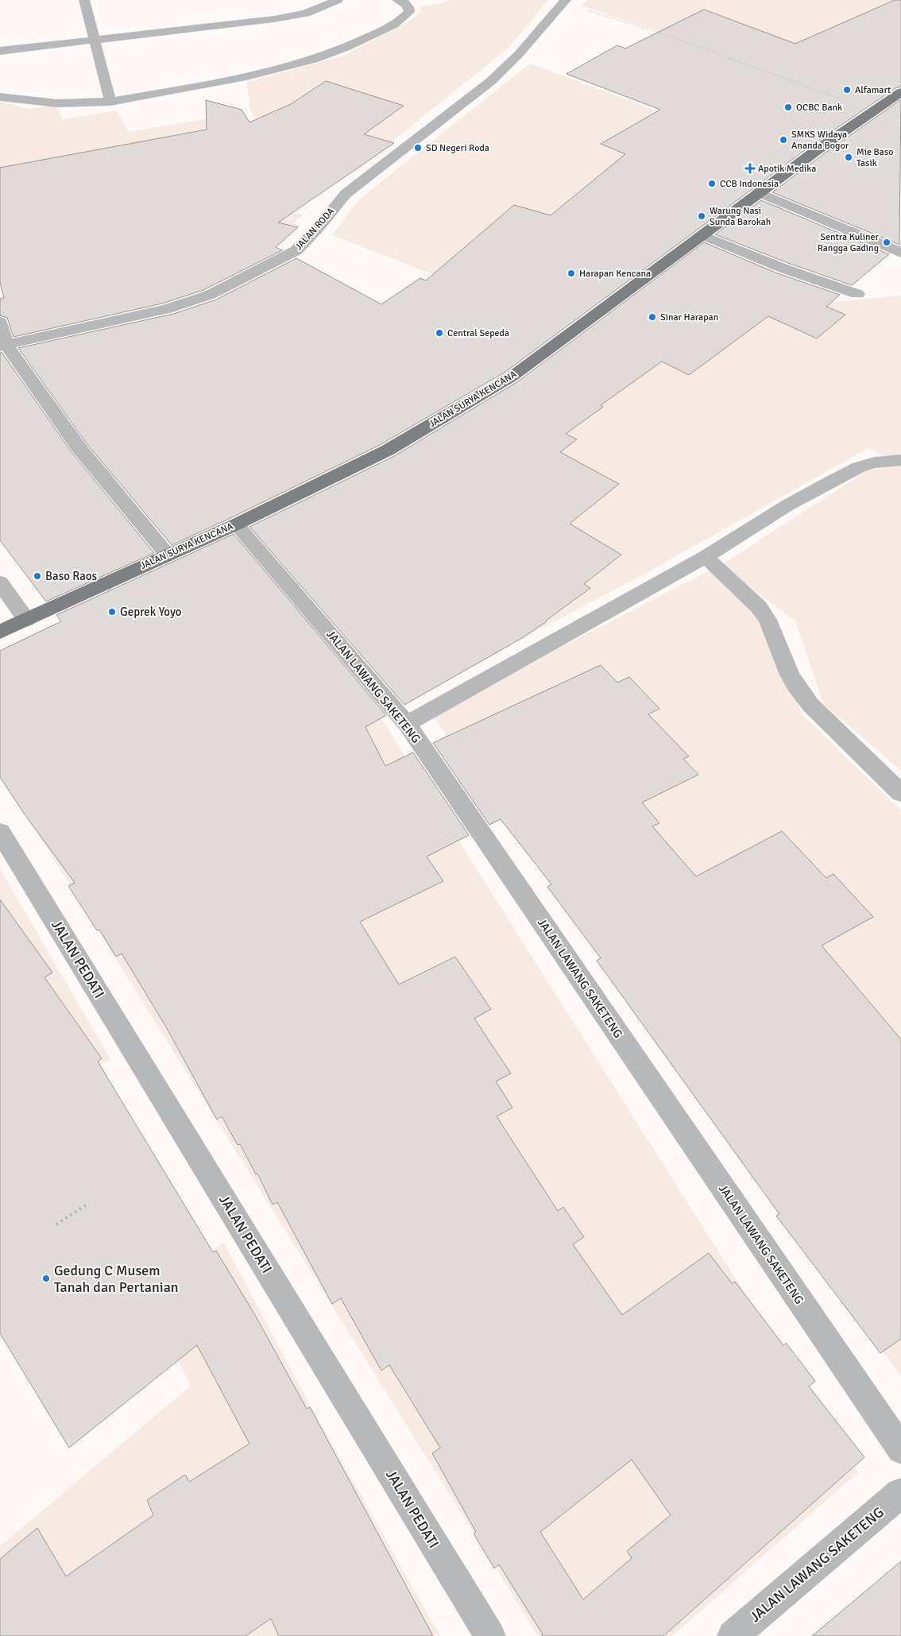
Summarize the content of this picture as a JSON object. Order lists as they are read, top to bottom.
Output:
{
  "streets": {
    "main road": ["JALAN SURYA KENCANA"],
    "street": ["JALAN RODA", "JALAN LAWANG SAKETENG", "JALAN PEDATI"]
  },
  "crossings": [
    ["JALAN SURYA KENCANA", "JALAN LAWANG SAKETENG"]
  ],
  "places": {
    "other": [
      "Alfamart",
      "OCBC Bank",
      "SMKS Widaya Ananda Bogor",
      "SD Negeri Roda",
      "Mie Baso Tasik",
      "CCB Indonesia",
      "Warung Nasi Sunda Barokah",
      "Sentra Kuliner Rangga Gading",
      "Harapan Kencana",
      "Sinar Harapan",
      "Central Sepeda",
      "Baso Raos",
      "Geprek Yoyo",
      "Gedung C Musem Tanah dan Pertanian"
    ],
    "health": ["Apotik Medika"]
  }
}
